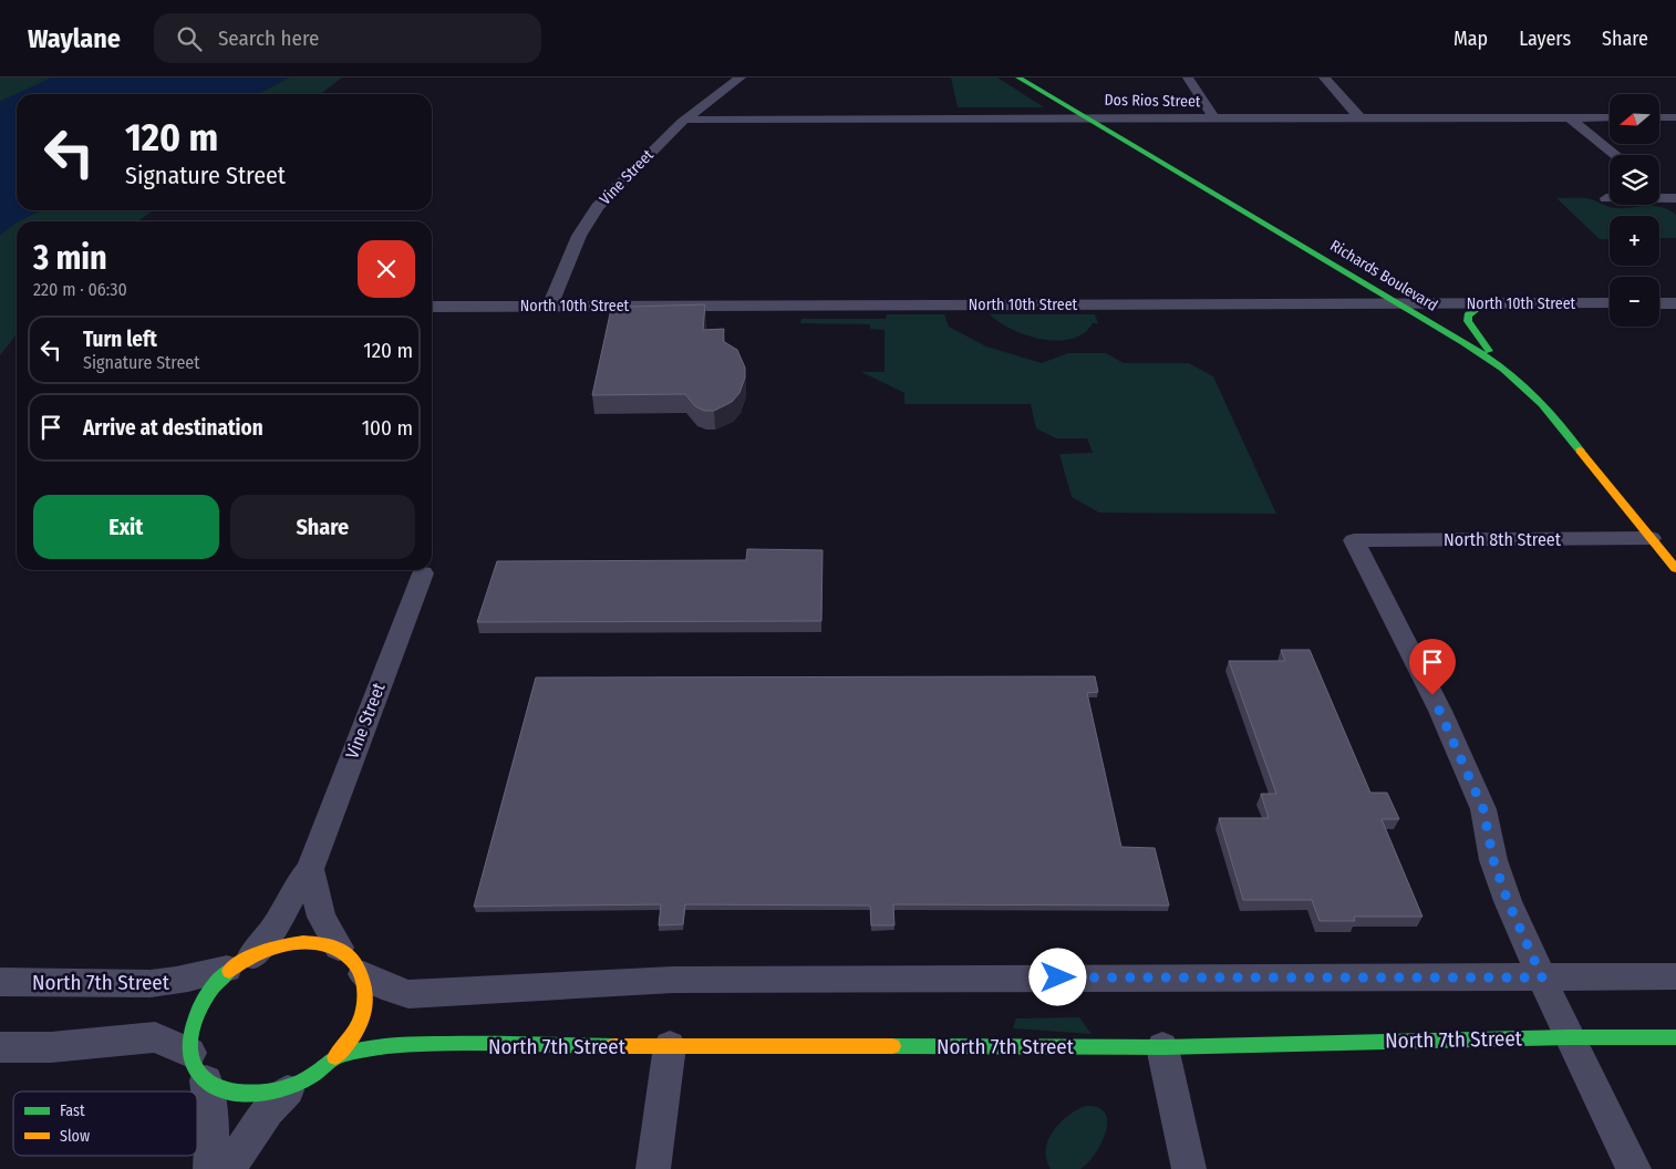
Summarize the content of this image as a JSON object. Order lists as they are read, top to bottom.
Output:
{
  "streets": {
    "main road": ["Richards Boulevard", "North 7th Street"],
    "street": [
      "Dos Rios Street",
      "Vine Street",
      "North 10th Street",
      "North 8th Street"
    ]
  },
  "crossings": [
    ["Dos Rios Street", "Vine Street"],
    ["Dos Rios Street", "Richards Boulevard"],
    ["Vine Street", "North 10th Street"],
    ["Vine Street", "North 7th Street"],
    ["Richards Boulevard", "North 10th Street"],
    ["Richards Boulevard", "North 8th Street"]
  ],
  "legend": ["Fast", "Slow"],
  "north": "left",
  "page": {
    "header": "Waylane",
    "search": "Search here",
    "nav": ["Map", "Layers", "Share"],
    "map_buttons": ["+", "−"],
    "turn": ["120 m", "Signature Street"],
    "heading": ["3 min", "220 m · 06:30"],
    "list": [
      {
        "name": "Turn left",
        "note": "Signature Street",
        "value": "120 m"
      },
      {
        "name": "Arrive at destination",
        "value": "100 m"
      }
    ],
    "buttons": ["Exit", "Share"]
  }
}
